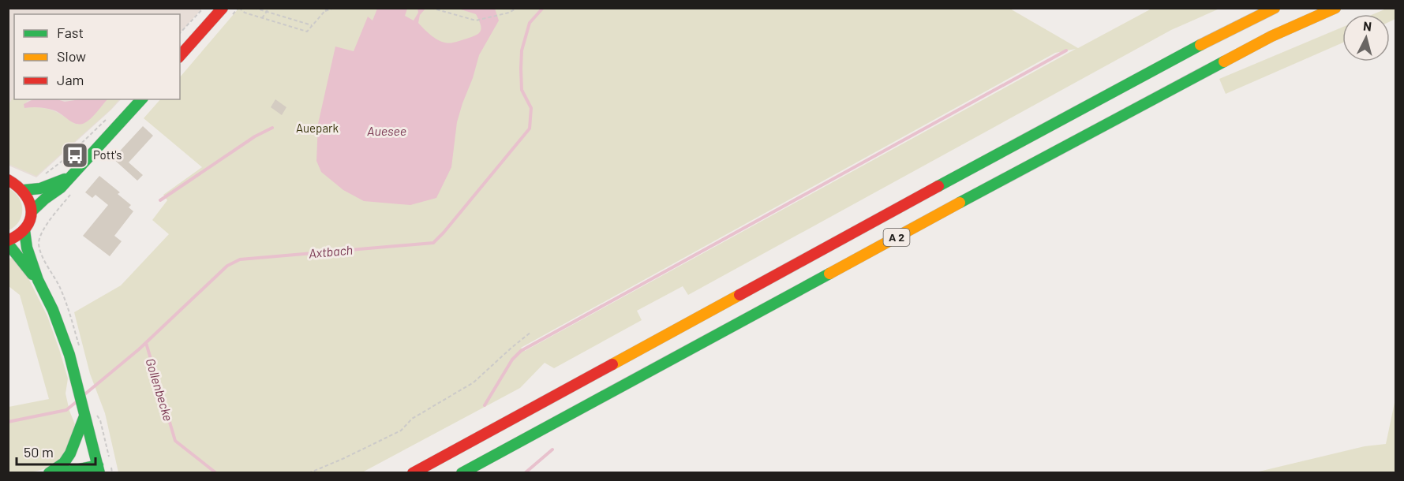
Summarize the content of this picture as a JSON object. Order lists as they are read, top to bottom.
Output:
{
  "streets": {
    "main road": ["A 2"]
  },
  "water": ["Auesee", "Axtbach", "Gollenbecke"],
  "parks": ["Auepark"],
  "places": {
    "bus stop": ["Pott's"]
  },
  "legend": ["Fast", "Slow", "Jam"],
  "scale_bar": "50 m",
  "north": "top"
}
